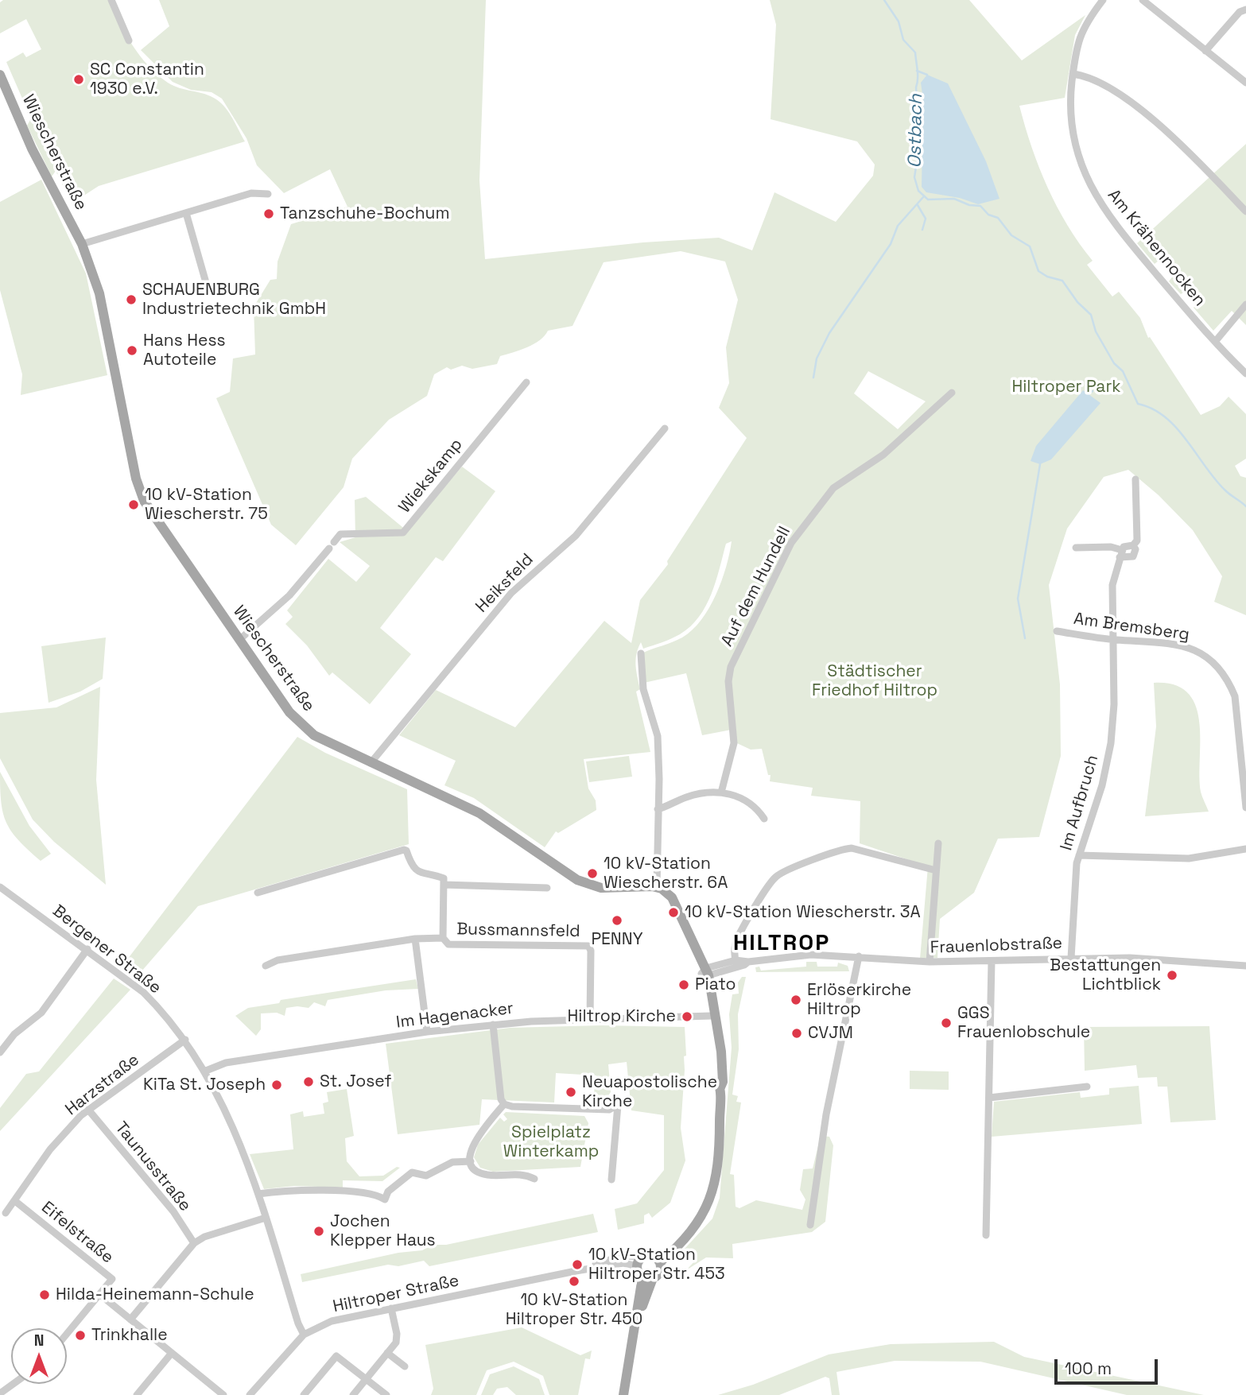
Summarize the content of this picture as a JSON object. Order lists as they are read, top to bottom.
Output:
{
  "streets": {
    "main road": ["Wiescherstraße"],
    "street": [
      "Am Krähennocken",
      "Wiekskamp",
      "Heiksfeld",
      "Auf dem Hundell",
      "Am Bremsberg",
      "Im Aufbruch",
      "Bussmannsfeld",
      "Frauenlobstraße",
      "Bergener Straße",
      "Im Hagenacker",
      "Harzstraße",
      "Taunusstraße",
      "Eifelstraße",
      "Hiltroper Straße"
    ]
  },
  "crossings": [
    ["Wiescherstraße", "Wiekskamp"],
    ["Wiescherstraße", "Heiksfeld"],
    ["Am Bremsberg", "Im Aufbruch"],
    ["Im Aufbruch", "Frauenlobstraße"],
    ["Bussmannsfeld", "Im Hagenacker"],
    ["Bergener Straße", "Im Hagenacker"],
    ["Bergener Straße", "Harzstraße"],
    ["Bergener Straße", "Hiltroper Straße"],
    ["Harzstraße", "Taunusstraße"],
    ["Harzstraße", "Eifelstraße"]
  ],
  "districts": ["HILTROP"],
  "water": ["Ostbach"],
  "parks": ["Hiltroper Park", "Städtischer Friedhof Hiltrop", "Spielplatz Winterkamp"],
  "places": [
    "SC Constantin 1930 e.V.",
    "Tanzschuhe-Bochum",
    "SCHAUENBURG Industrietechnik GmbH",
    "Hans Hess Autoteile",
    "10 kV-Station Wiescherstr. 75",
    "10 kV-Station Wiescherstr. 6A",
    "10 kV-Station Wiescherstr. 3A",
    "PENNY",
    "Bestattungen Lichtblick",
    "Piato",
    "Erlöserkirche Hiltrop",
    "Hiltrop Kirche",
    "GGS Frauenlobschule",
    "CVJM",
    "St. Josef",
    "KiTa St. Joseph",
    "Neuapostolische Kirche",
    "Jochen Klepper Haus",
    "10 kV-Station Hiltroper Str. 453",
    "10 kV-Station Hiltroper Str. 450",
    "Hilda-Heinemann-Schule",
    "Trinkhalle"
  ],
  "scale_bar": "100 m",
  "north": "top"
}
